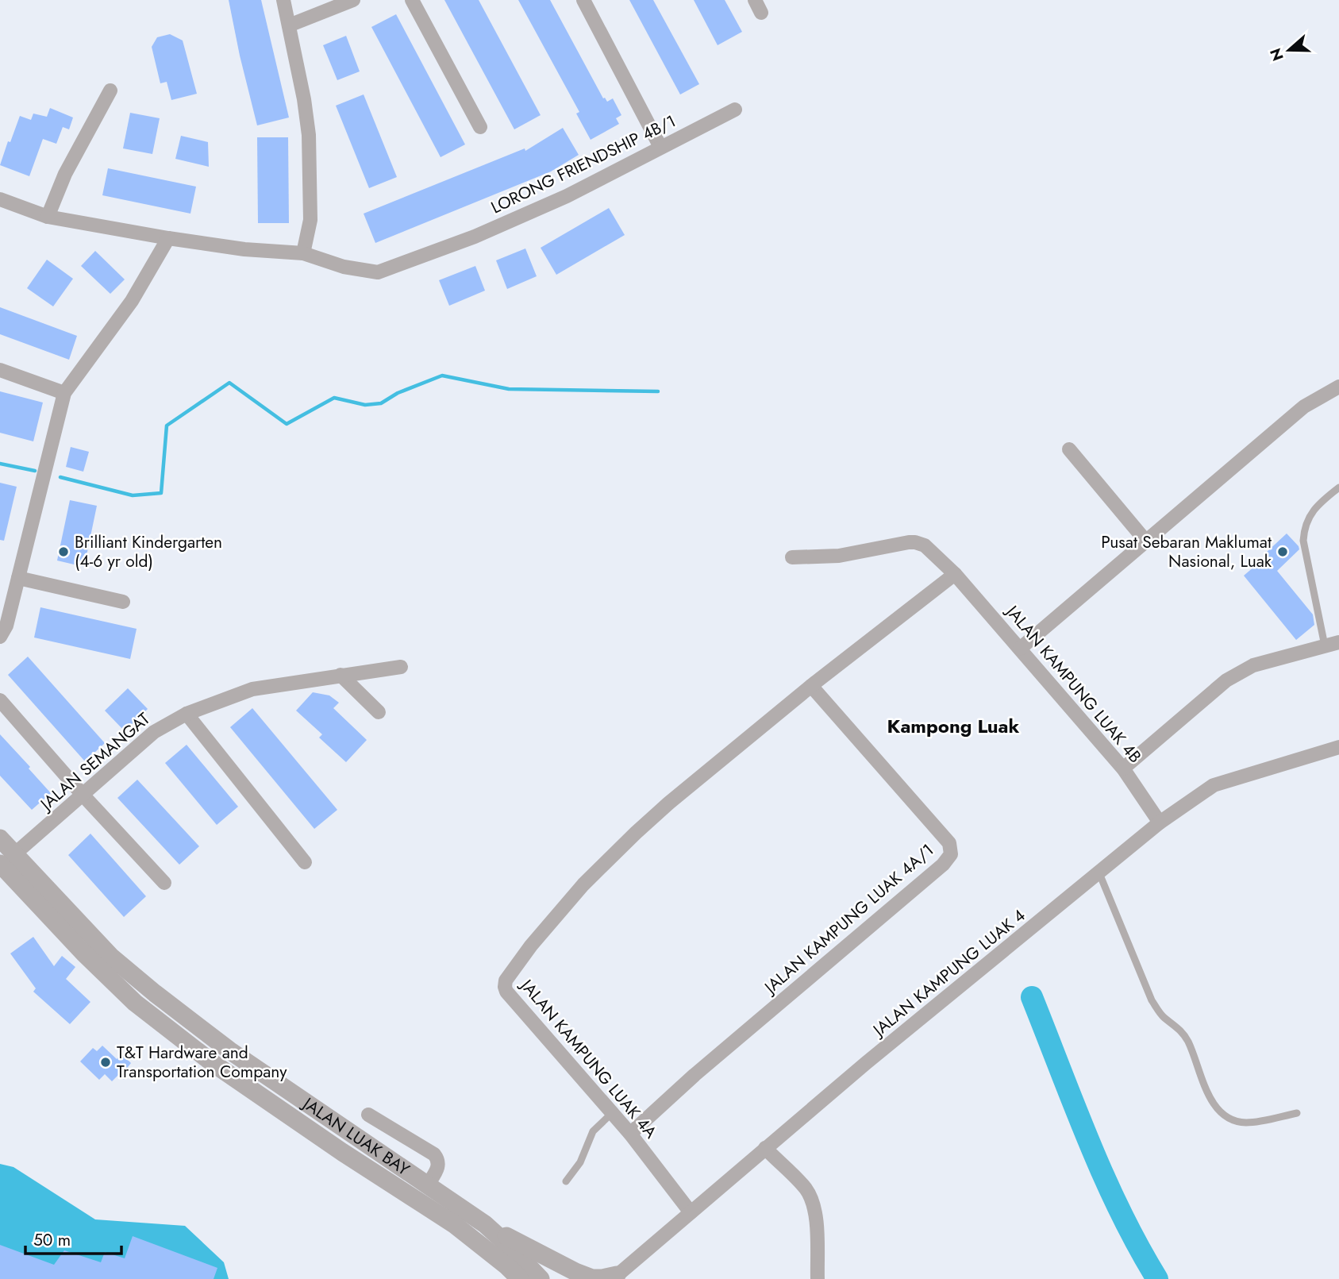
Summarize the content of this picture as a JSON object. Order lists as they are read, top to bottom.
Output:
{
  "streets": {
    "street": [
      "LORONG FRIENDSHIP 4B/1",
      "JALAN KAMPUNG LUAK 4B",
      "JALAN SEMANGAT",
      "JALAN KAMPUNG LUAK 4A/1",
      "JALAN KAMPUNG LUAK 4",
      "JALAN KAMPUNG LUAK 4A",
      "JALAN LUAK BAY"
    ]
  },
  "crossings": [
    ["JALAN KAMPUNG LUAK 4B", "JALAN KAMPUNG LUAK 4"],
    ["JALAN KAMPUNG LUAK 4B", "JALAN KAMPUNG LUAK 4A"],
    ["JALAN SEMANGAT", "JALAN LUAK BAY"],
    ["JALAN KAMPUNG LUAK 4A/1", "JALAN KAMPUNG LUAK 4A"],
    ["JALAN KAMPUNG LUAK 4", "JALAN KAMPUNG LUAK 4A"]
  ],
  "districts": ["Kampong Luak"],
  "places": ["Brilliant Kindergarten (4-6 yr old)", "Pusat Sebaran Maklumat Nasional, Luak", "T&T Hardware and Transportation Company"],
  "scale_bar": "50 m",
  "north": "left"
}
